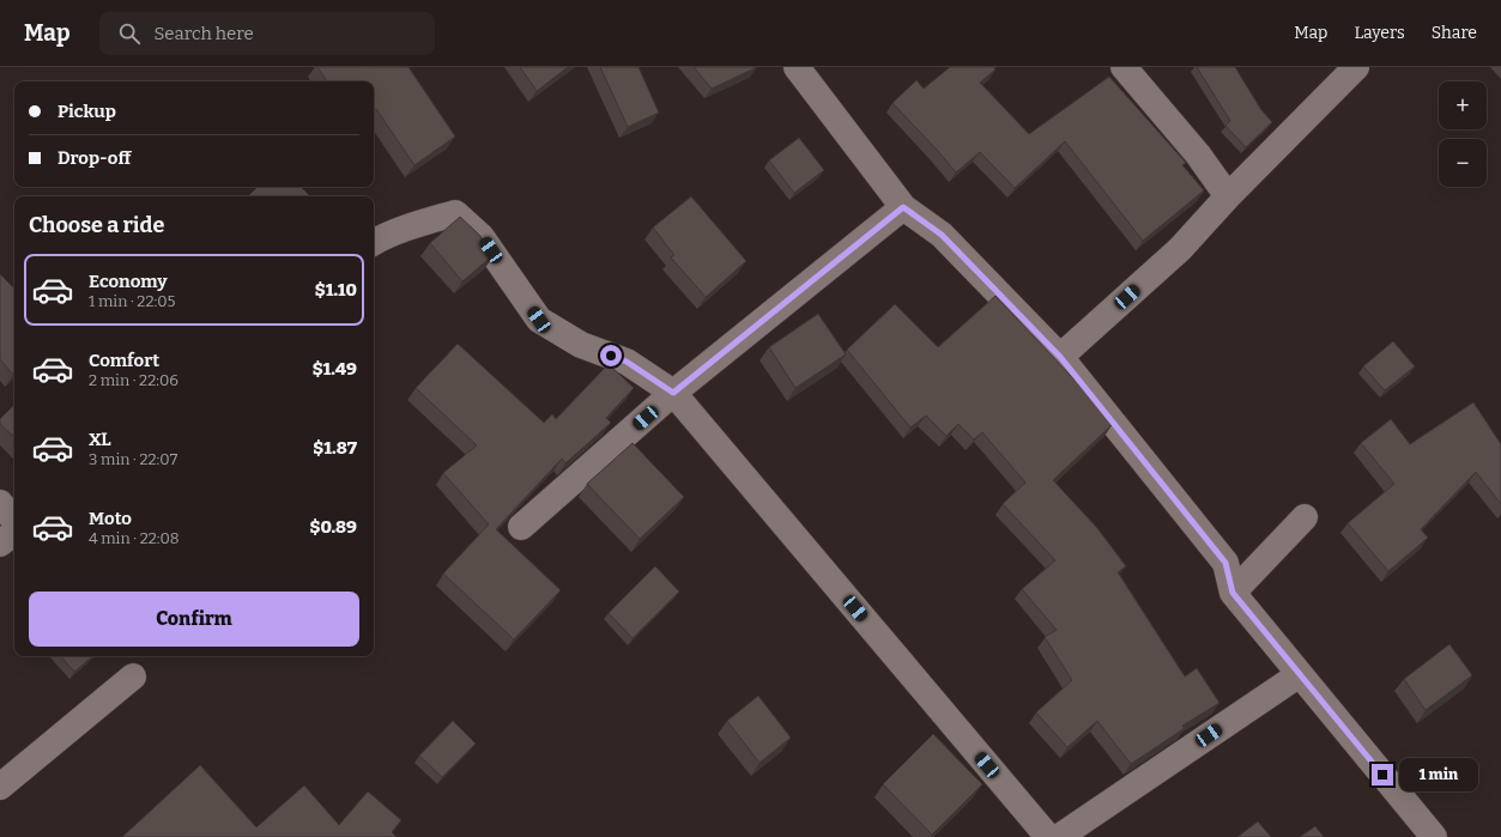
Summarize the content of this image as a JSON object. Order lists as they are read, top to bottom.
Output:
{
  "page": {
    "header": "Map",
    "search": "Search here",
    "nav": ["Map", "Layers", "Share"],
    "map_buttons": ["+", "−"],
    "banner": ["Pickup", "Drop-off"],
    "heading": "Choose a ride",
    "list": [
      {
        "name": "Economy",
        "note": "1 min · 22:05",
        "value": "$1.10"
      },
      {
        "name": "Comfort",
        "note": "2 min · 22:06",
        "value": "$1.49"
      },
      {
        "name": "XL",
        "note": "3 min · 22:07",
        "value": "$1.87"
      },
      {
        "name": "Moto",
        "note": "4 min · 22:08",
        "value": "$0.89"
      }
    ],
    "buttons": "Confirm",
    "bubble": "1 min"
  }
}
